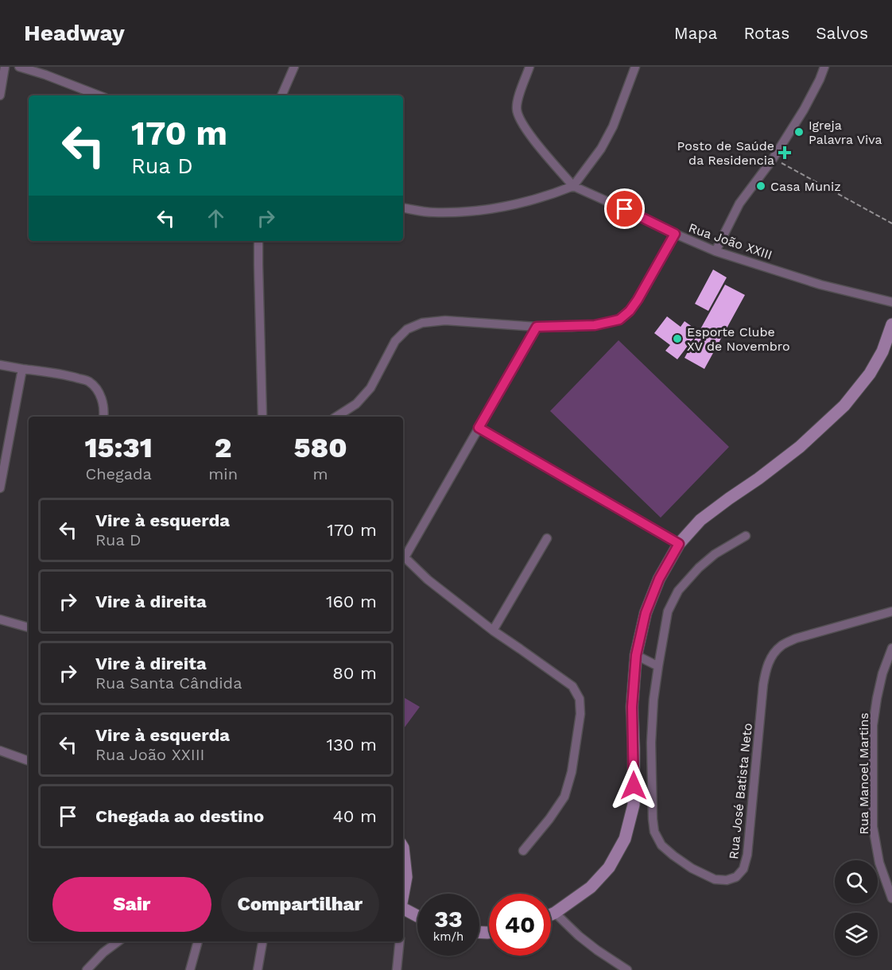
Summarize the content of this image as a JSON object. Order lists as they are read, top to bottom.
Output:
{
  "streets": {
    "street": ["Rua João XXIII", "Rua Manoel Martins", "Rua José Batista Neto"]
  },
  "places": {
    "other": ["Igreja Palavra Viva", "Casa Muniz", "Esporte Clube XV de Novembro"],
    "health": ["Posto de Saúde da Residencia"]
  },
  "page": {
    "header": "Headway",
    "nav": ["Mapa", "Rotas", "Salvos"],
    "turn": ["170 m", "Rua D"],
    "eta": [
      "15:31",
      "Chegada",
      "2",
      "min",
      "580",
      "m"
    ],
    "list": [
      {
        "name": "Vire à esquerda",
        "note": "Rua D",
        "value": "170 m"
      },
      {
        "name": "Vire à direita",
        "value": "160 m"
      },
      {
        "name": "Vire à direita",
        "note": "Rua Santa Cândida",
        "value": "80 m"
      },
      {
        "name": "Vire à esquerda",
        "note": "Rua João XXIII",
        "value": "130 m"
      },
      {
        "name": "Chegada ao destino",
        "value": "40 m"
      }
    ],
    "buttons": ["Sair", "Compartilhar"],
    "speed": "33 km/h",
    "limit": "40"
  }
}
